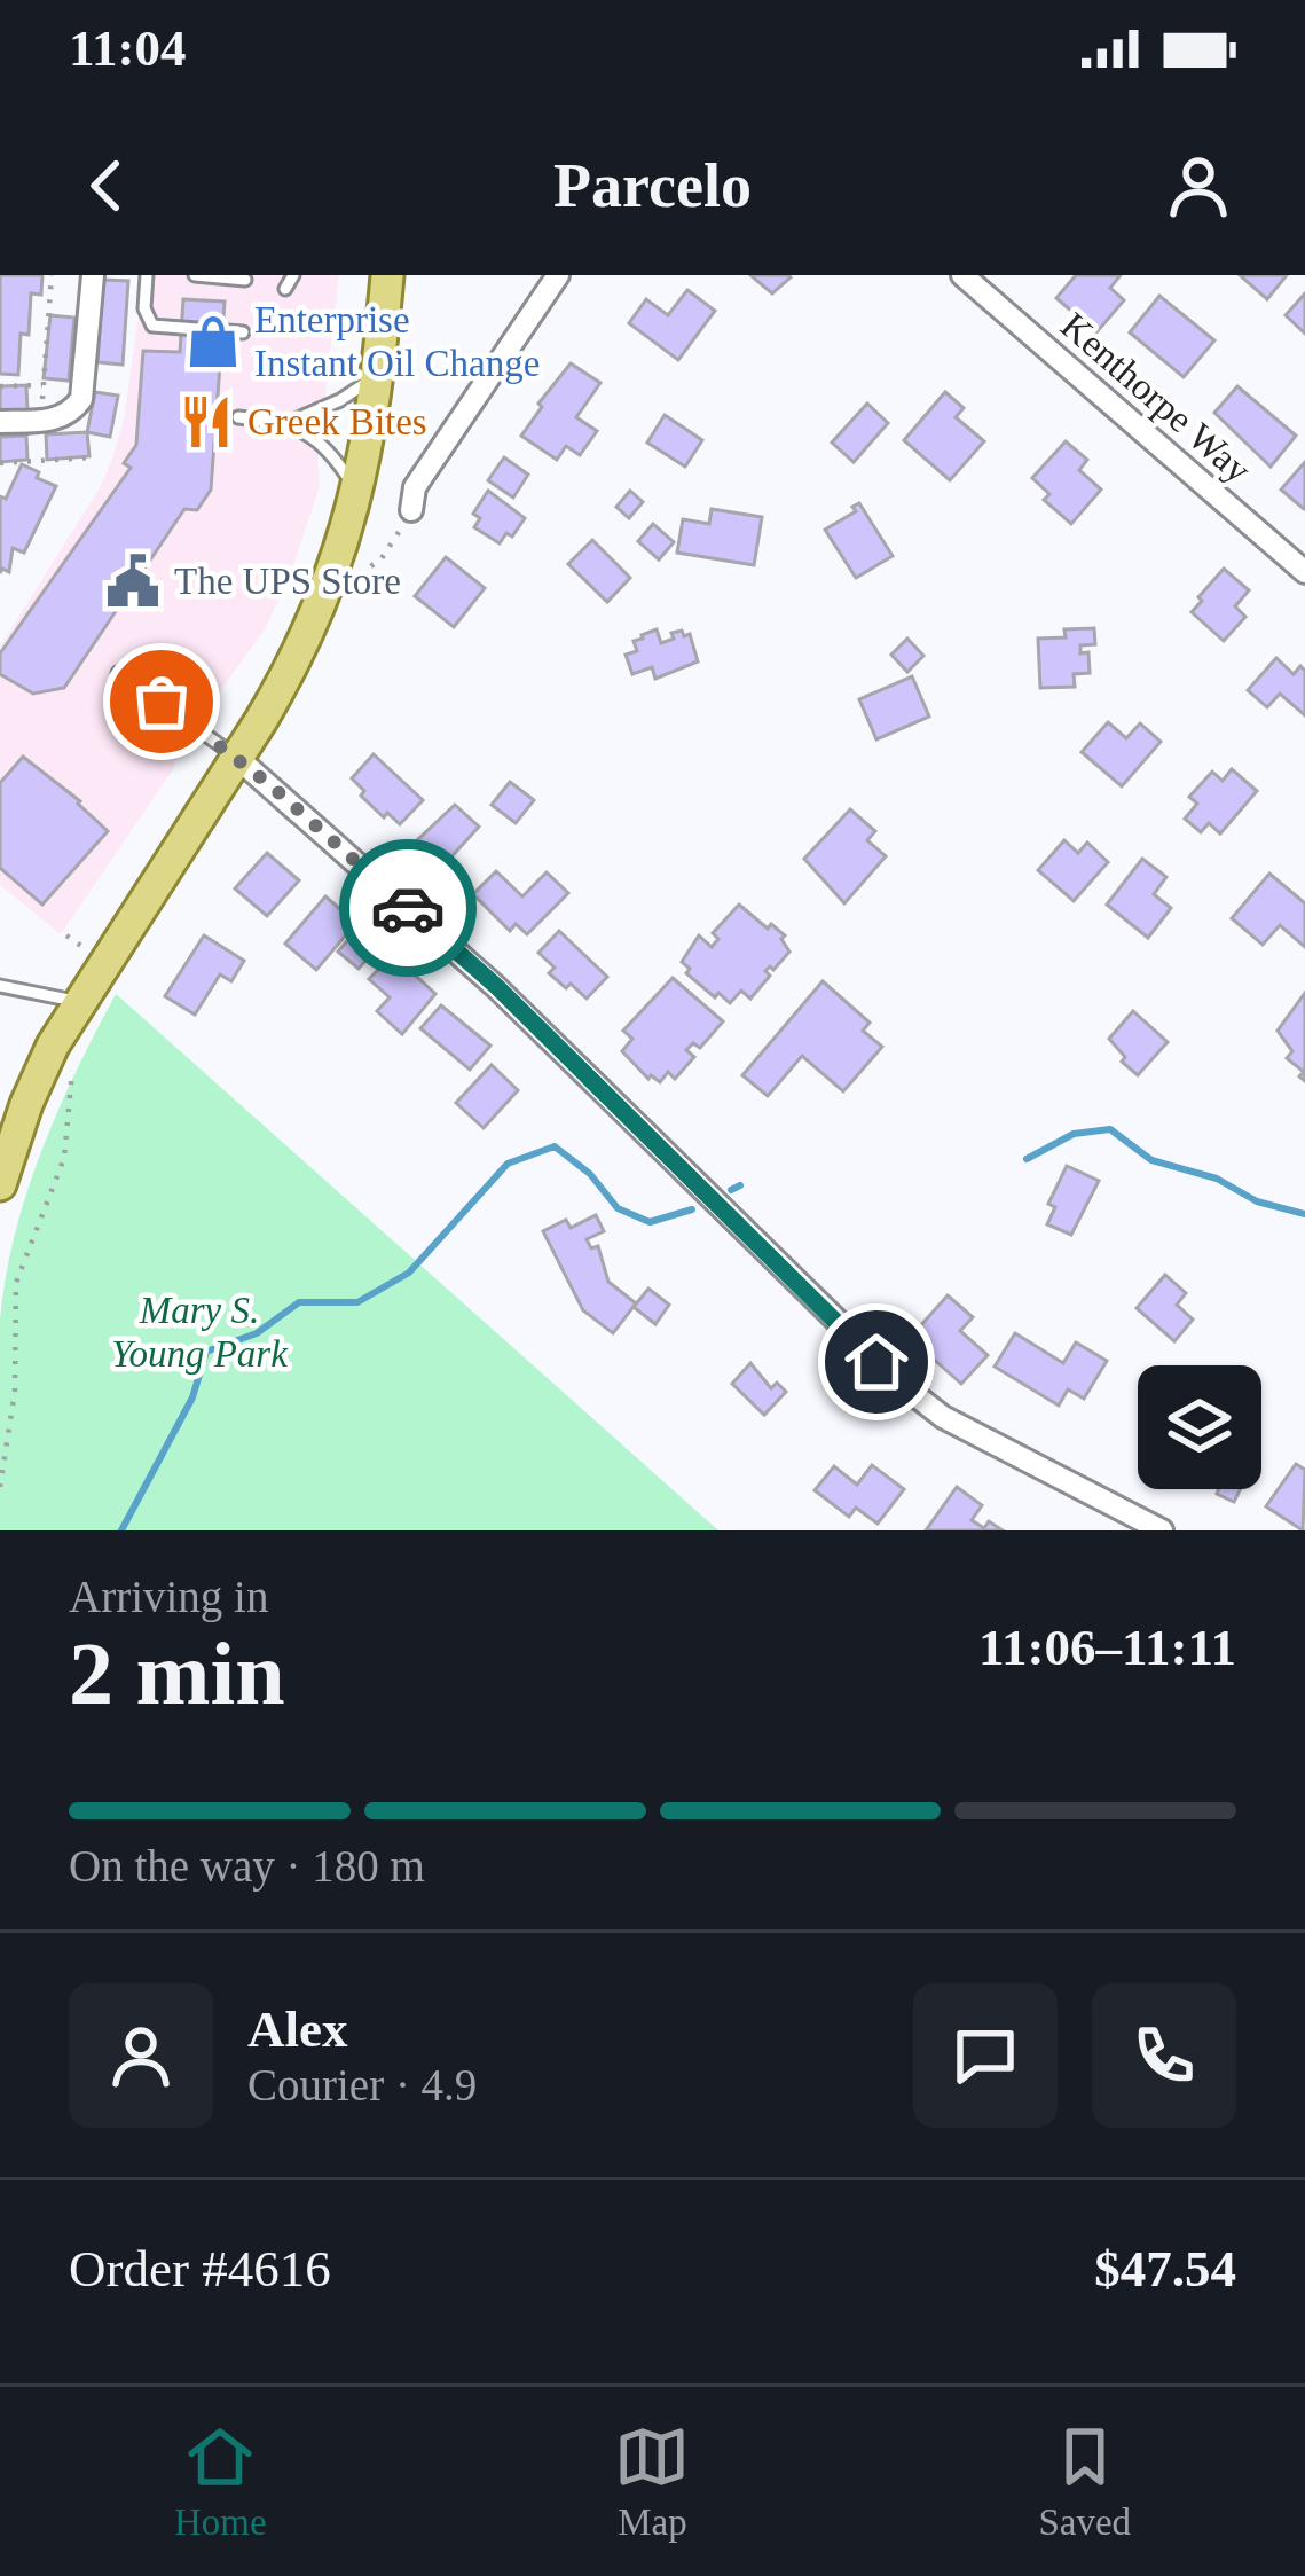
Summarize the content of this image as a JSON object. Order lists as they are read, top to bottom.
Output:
{
  "streets": {
    "street": ["Kenthorpe Way"]
  },
  "parks": ["Mary S. Young Park"],
  "places": {
    "shop": ["Enterprise Instant Oil Change"],
    "restaurant": ["Greek Bites"],
    "public building": ["The UPS Store"]
  },
  "page": {
    "status": "11:04",
    "header": "Parcelo",
    "heading": ["2 min", "Arriving in", "11:06–11:11"],
    "panel": [
      "Alex",
      "Courier · 4.9",
      "Order #4616",
      "$47.54"
    ],
    "bar": "On the way · 180 m",
    "tabs": ["Home", "Map", "Saved"]
  }
}
